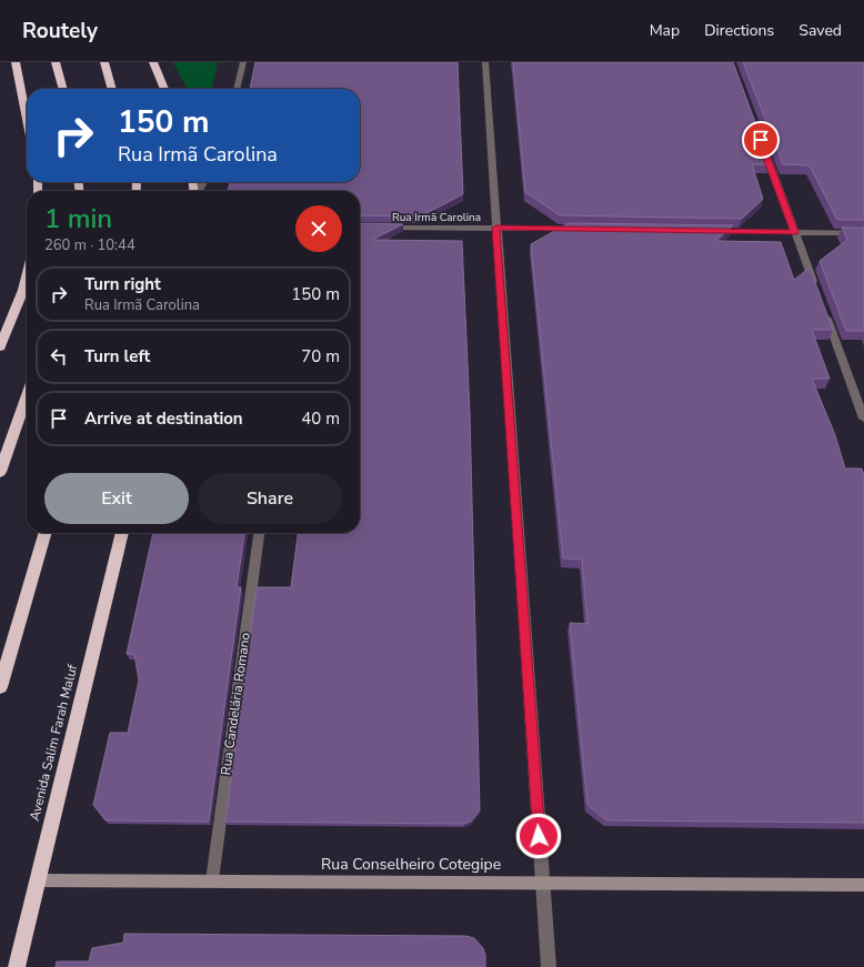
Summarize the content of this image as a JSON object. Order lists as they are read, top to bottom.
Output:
{
  "streets": {
    "highway": ["Avenida Salim Farah Maluf"],
    "street": ["Rua Irmã Carolina", "Rua Candelária Romano", "Rua Conselheiro Cotegipe"]
  },
  "crossings": [
    ["Rua Candelária Romano", "Rua Conselheiro Cotegipe"],
    ["Avenida Salim Farah Maluf", "Rua Conselheiro Cotegipe"]
  ],
  "page": {
    "header": "Routely",
    "nav": ["Map", "Directions", "Saved"],
    "turn": ["150 m", "Rua Irmã Carolina"],
    "heading": ["1 min", "260 m · 10:44"],
    "list": [
      {
        "name": "Turn right",
        "note": "Rua Irmã Carolina",
        "value": "150 m"
      },
      {
        "name": "Turn left",
        "value": "70 m"
      },
      {
        "name": "Arrive at destination",
        "value": "40 m"
      }
    ],
    "buttons": ["Exit", "Share"]
  }
}
